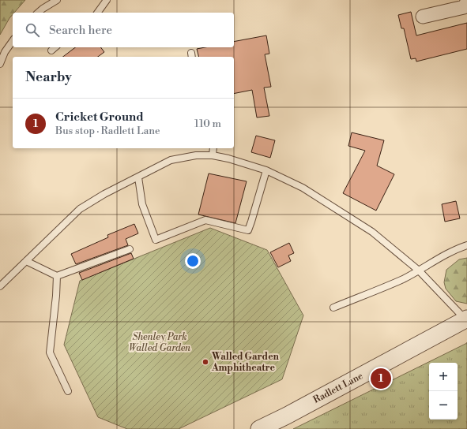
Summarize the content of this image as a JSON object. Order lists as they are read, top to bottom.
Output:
{
  "streets": {
    "street": ["Radlett Lane"]
  },
  "parks": ["Shenley Park Walled Garden"],
  "places": ["Walled Garden Amphitheatre"],
  "page": {
    "search": "Search here",
    "heading": "Nearby",
    "list": [
      {
        "mark": "1",
        "name": "Cricket Ground",
        "note": "Bus stop · Radlett Lane",
        "value": "110 m"
      }
    ],
    "map_buttons": ["+", "−"],
    "pins": "1"
  }
}
